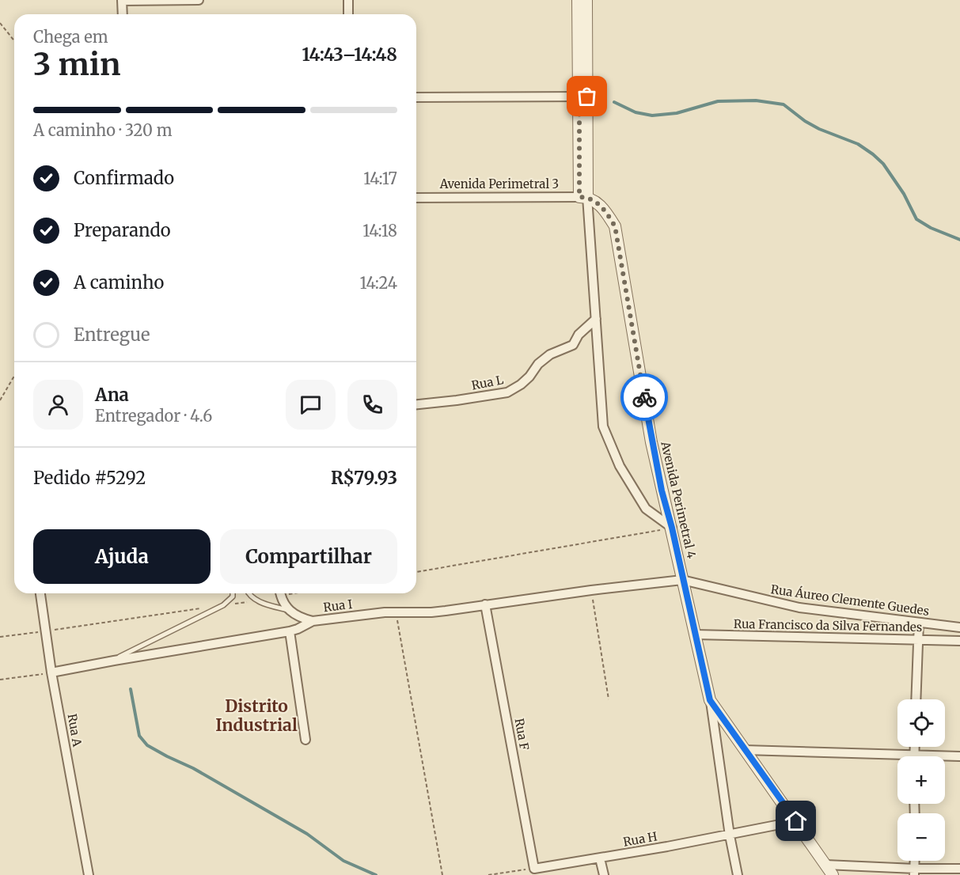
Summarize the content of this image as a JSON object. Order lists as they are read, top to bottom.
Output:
{
  "streets": {
    "street": [
      "Avenida Perimetral 3",
      "Rua L",
      "Avenida Perimetral 4",
      "Rua Áureo Clemente Guedes",
      "Rua I",
      "Rua Francisco da Silva Fernandes",
      "Rua A",
      "Rua F",
      "Rua H"
    ]
  },
  "crossings": [
    ["Avenida Perimetral 3", "Avenida Perimetral 4"],
    ["Avenida Perimetral 4", "Rua Áureo Clemente Guedes"],
    ["Avenida Perimetral 4", "Rua I"],
    ["Avenida Perimetral 4", "Rua Francisco da Silva Fernandes"],
    ["Avenida Perimetral 4", "Rua H"],
    ["Rua Áureo Clemente Guedes", "Rua I"],
    ["Rua I", "Rua A"],
    ["Rua I", "Rua F"],
    ["Rua F", "Rua H"]
  ],
  "districts": ["Distrito Industrial"],
  "page": {
    "heading": ["3 min", "Chega em", "14:43–14:48"],
    "panel": [
      "Ana",
      "Entregador · 4.6",
      "Pedido #5292",
      "R$79.93"
    ],
    "bar": "A caminho · 320 m",
    "list": [
      ["Confirmado", "14:17"],
      ["Preparando", "14:18"],
      ["A caminho", "14:24"],
      "Entregue"
    ],
    "buttons": ["Ajuda", "Compartilhar"],
    "map_buttons": ["+", "−"]
  }
}
